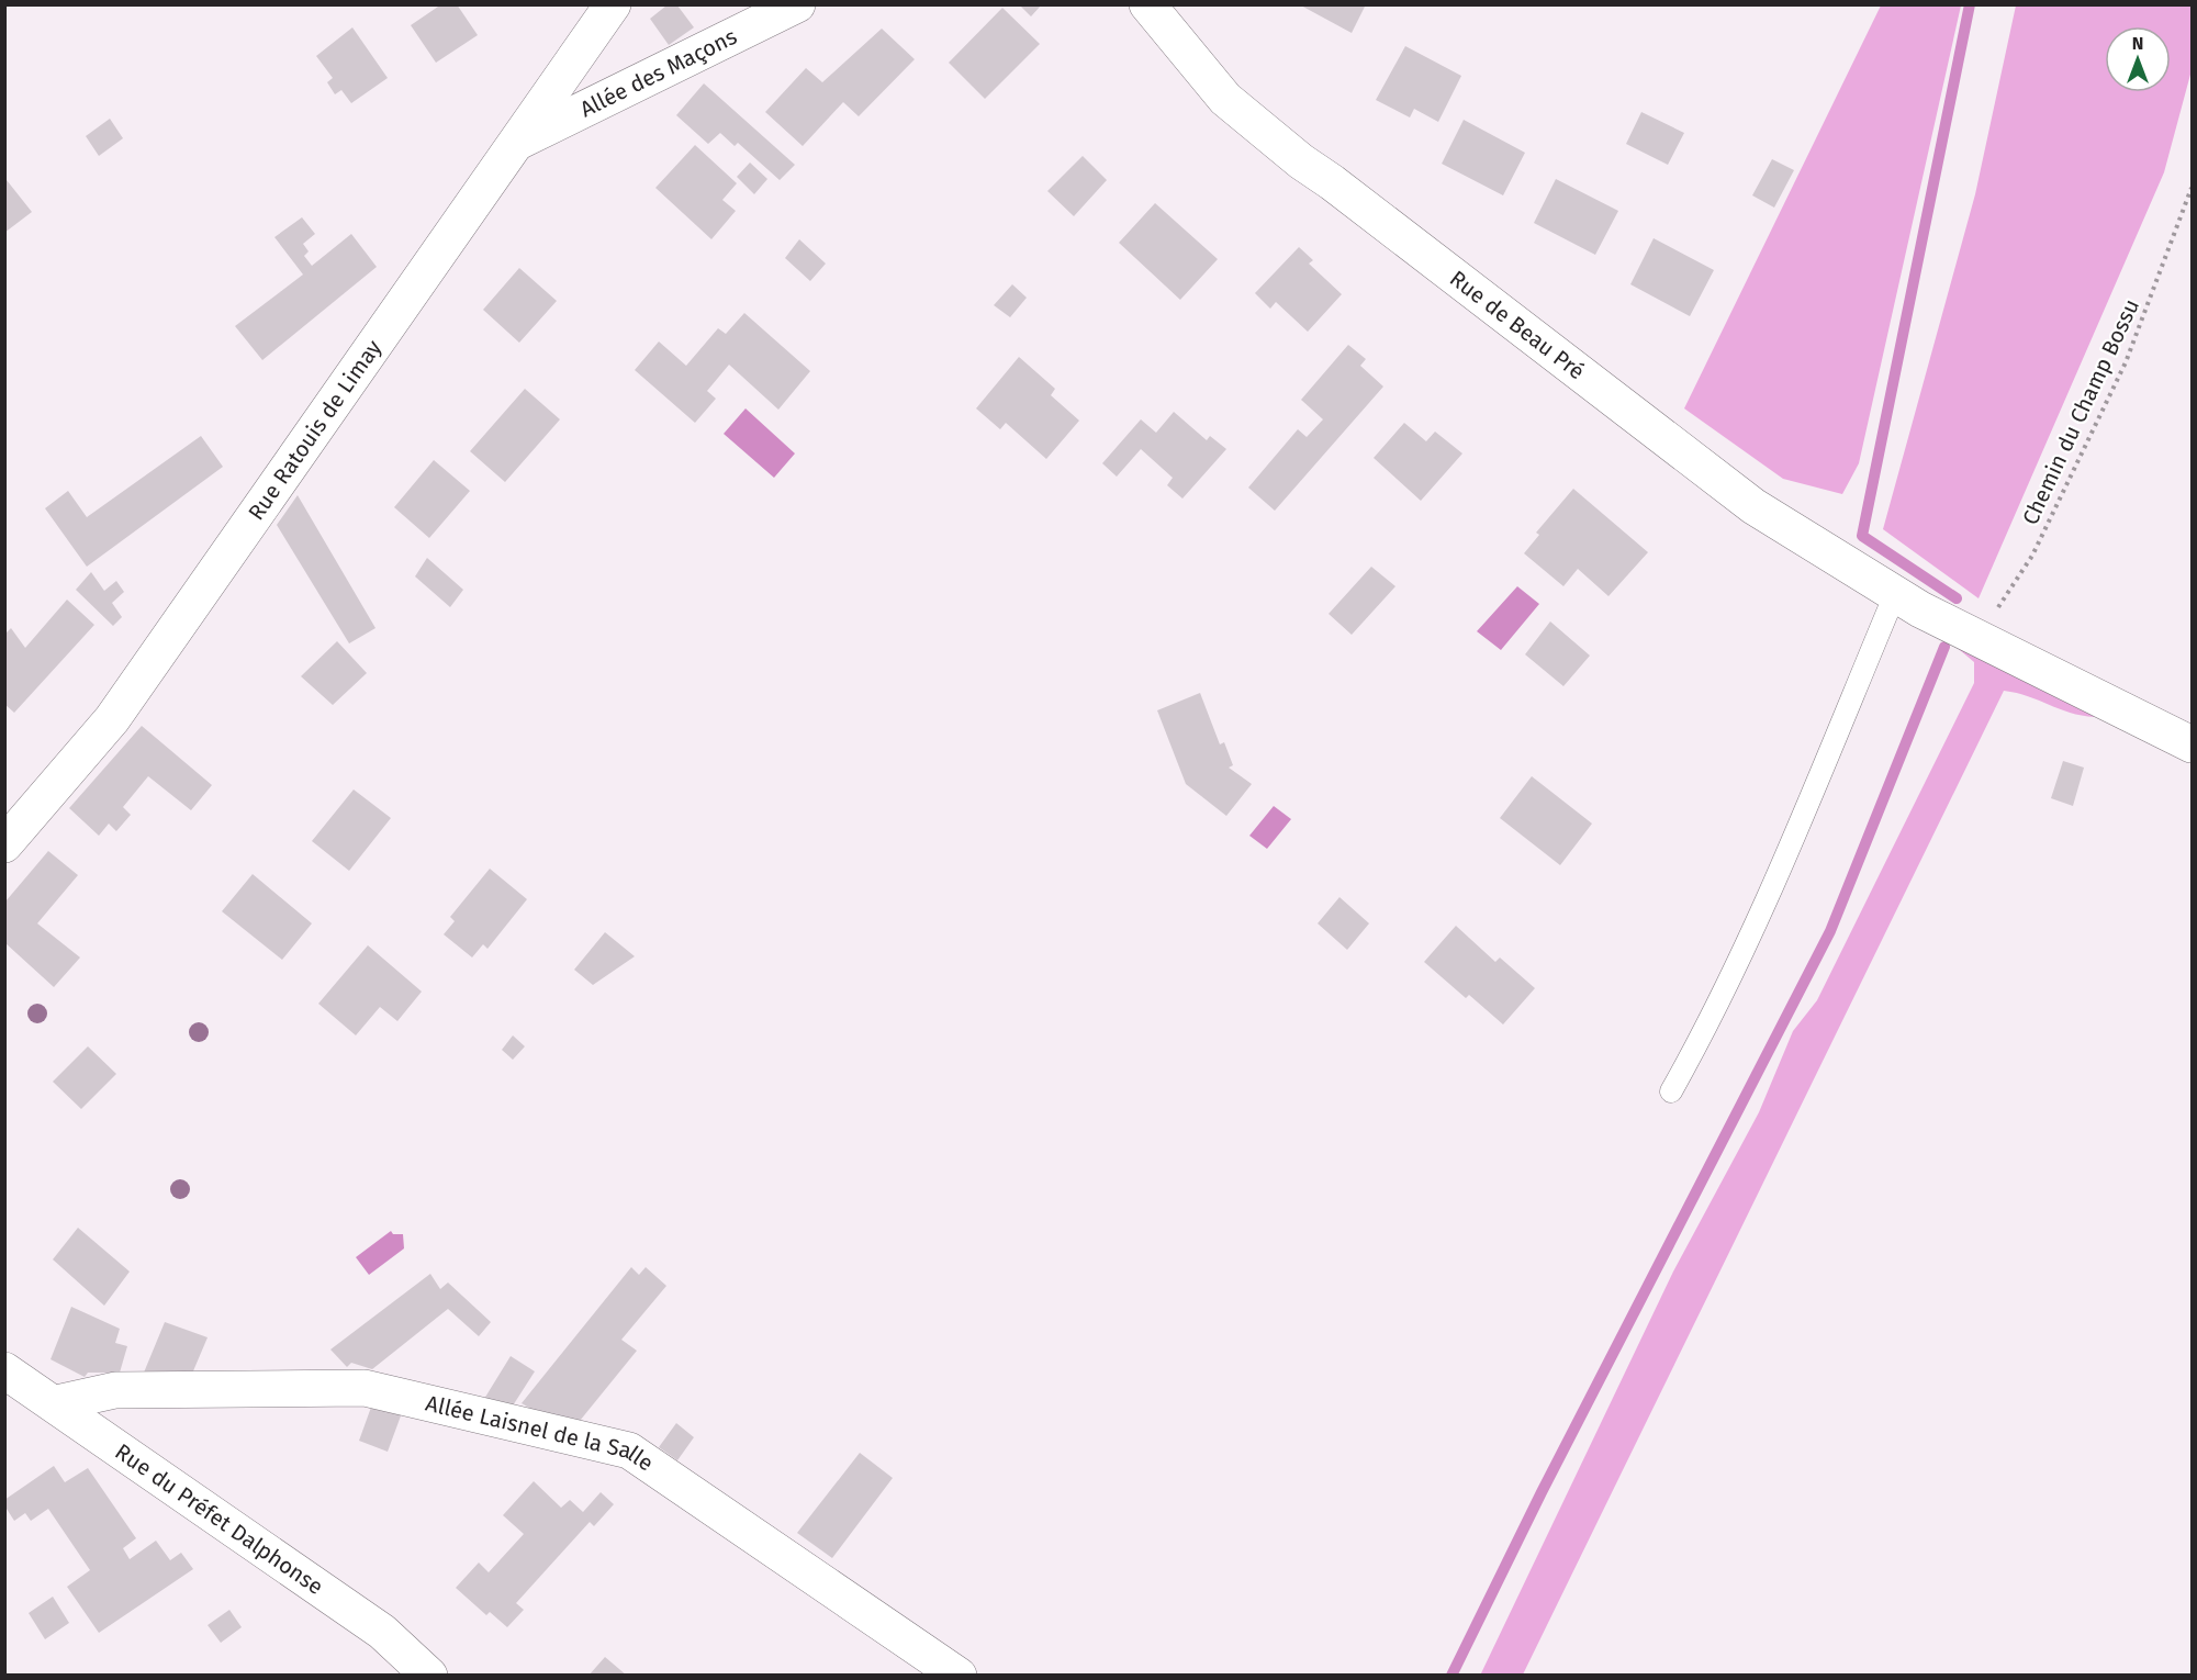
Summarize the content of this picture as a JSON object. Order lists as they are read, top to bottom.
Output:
{
  "streets": {
    "street": [
      "Allée des Maçons",
      "Rue de Beau Pré",
      "Rue Ratouis de Limay",
      "Allée Laisnel de la Salle",
      "Rue du Préfet Dalphonse"
    ],
    "path": ["Chemin du Champ Bossu"]
  },
  "crossings": [
    ["Allée des Maçons", "Rue Ratouis de Limay"],
    ["Rue de Beau Pré", "Chemin du Champ Bossu"],
    ["Allée Laisnel de la Salle", "Rue du Préfet Dalphonse"]
  ],
  "north": "top"
}
